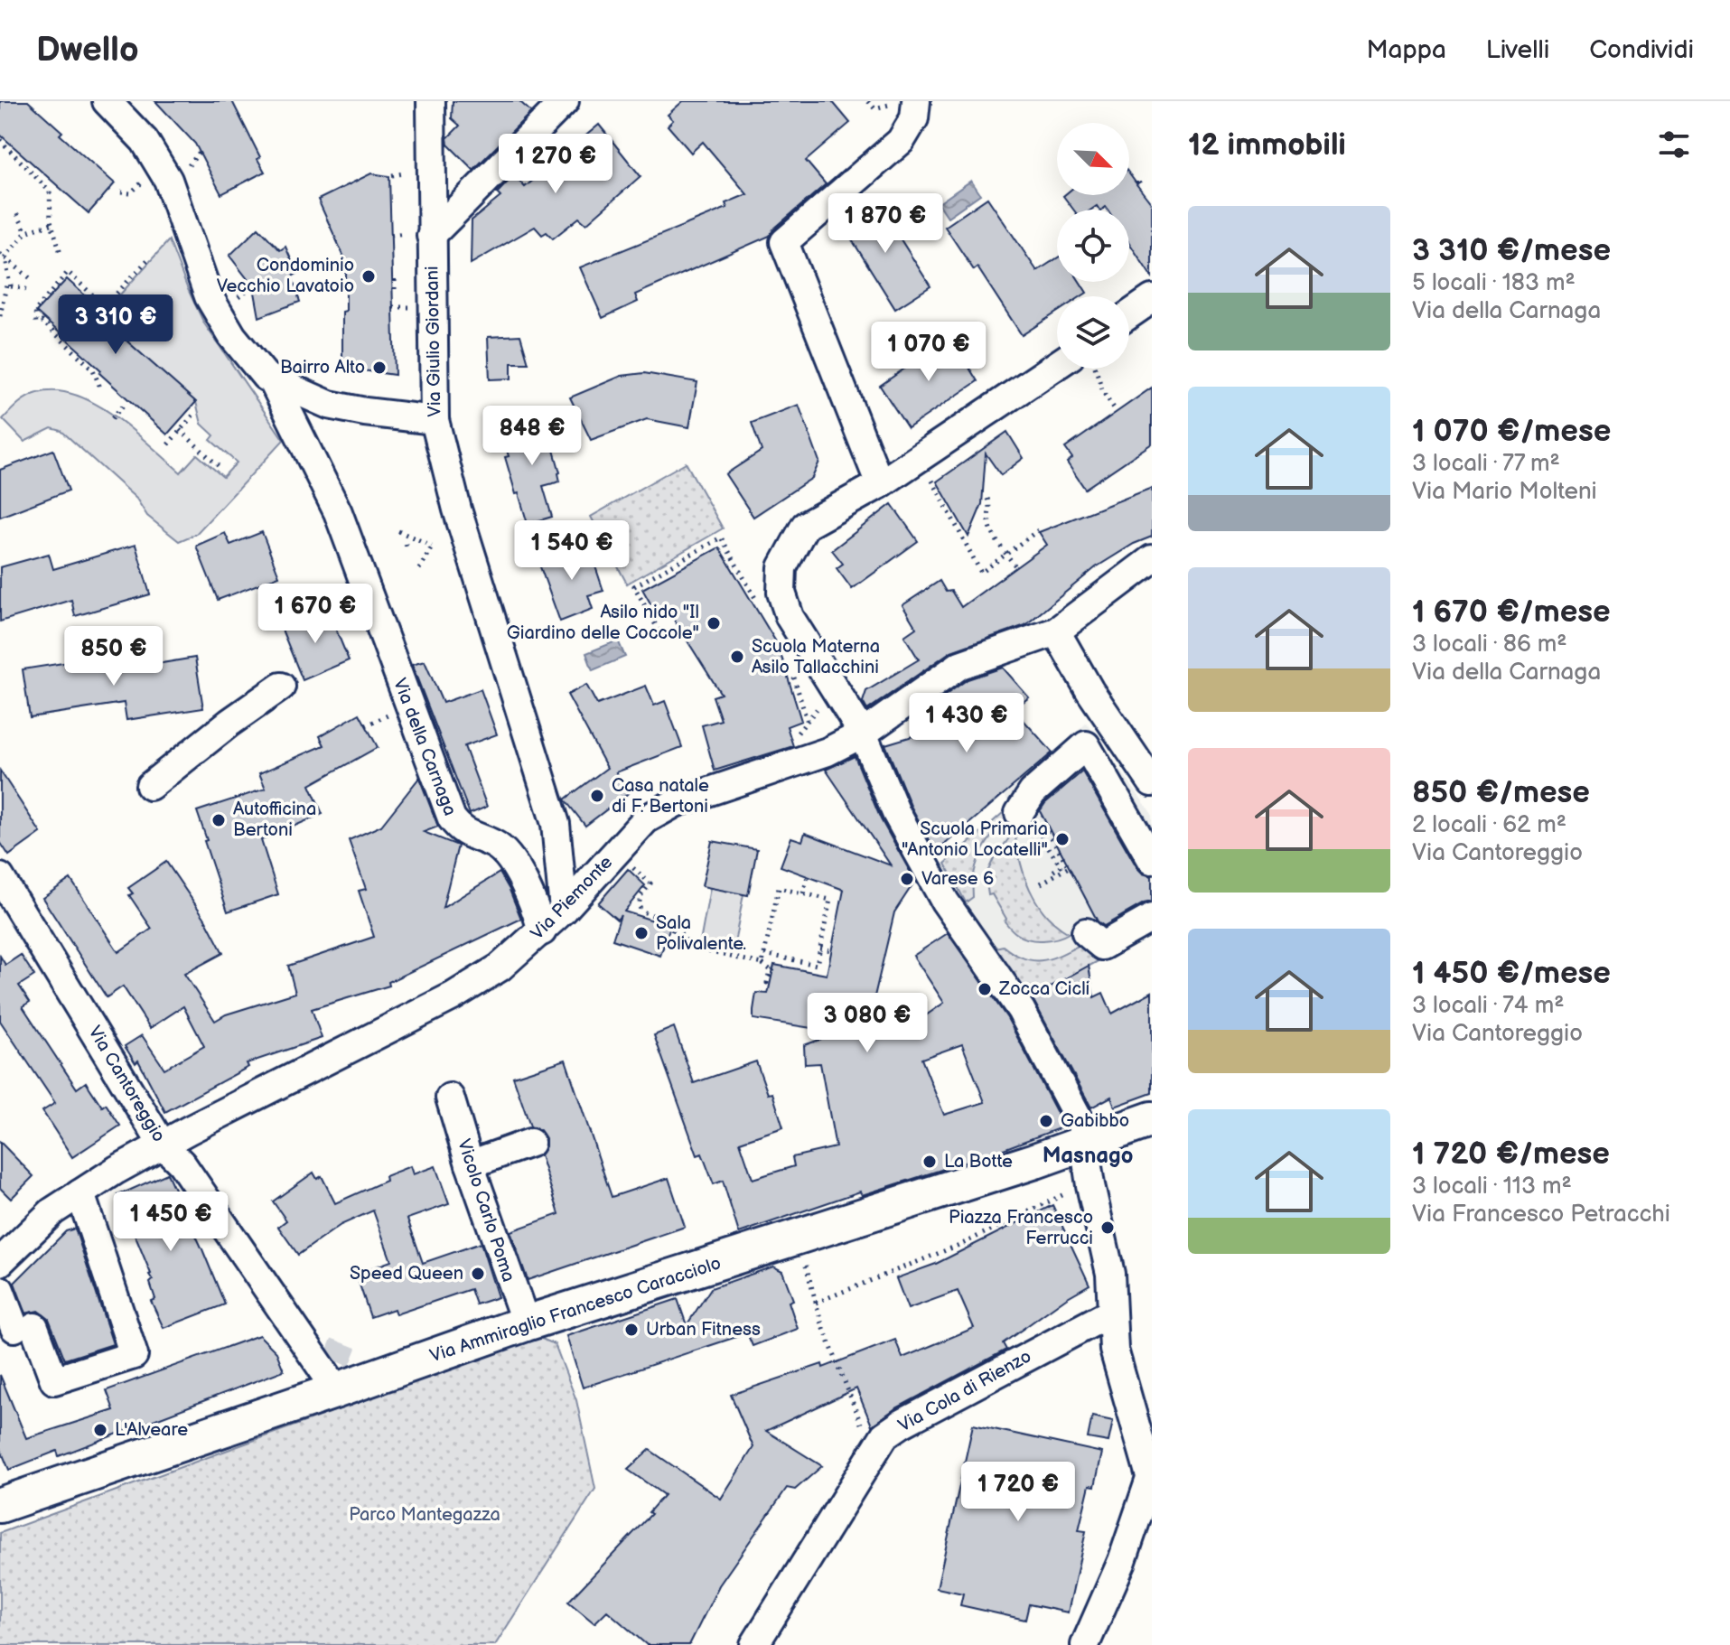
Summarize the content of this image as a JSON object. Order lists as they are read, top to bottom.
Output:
{
  "streets": {
    "main road": ["Via Ammiraglio Francesco Caracciolo"],
    "street": [
      "Via Giulio Giordani",
      "Via della Carnaga",
      "Via Piemonte",
      "Via Cantoreggio",
      "Vicolo Carlo Poma",
      "Via Cola di Rienzo"
    ]
  },
  "crossings": [
    ["Via Giulio Giordani", "Via della Carnaga"],
    ["Via Giulio Giordani", "Via Piemonte"],
    ["Via della Carnaga", "Via Piemonte"],
    ["Via Piemonte", "Via Cantoreggio"],
    ["Via Cantoreggio", "Via Ammiraglio Francesco Caracciolo"],
    ["Vicolo Carlo Poma", "Via Ammiraglio Francesco Caracciolo"]
  ],
  "districts": ["Masnago"],
  "parks": ["Parco Mantegazza"],
  "places": [
    "Condominio Vecchio Lavatoio",
    "Bairro Alto",
    "Asilo nido \"Il Giardino delle Coccole\"",
    "Scuola Materna Asilo Tallacchini",
    "Casa natale di F. Bertoni",
    "Autofficina Bertoni",
    "Scuola Primaria \"Antonio Locatelli\"",
    "Varese 6",
    "Sala Polivalente.",
    "Zocca Cicli",
    "Gabibbo",
    "La Botte",
    "Piazza Francesco Ferrucci",
    "Speed Queen",
    "Urban Fitness",
    "L'Alveare"
  ],
  "north": "bottom right",
  "page": {
    "header": "Dwello",
    "nav": ["Mappa", "Livelli", "Condividi"],
    "heading": "12 immobili",
    "price": [
      "1 270 €",
      "1 870 €",
      "3 310 €",
      "1 070 €",
      "848 €",
      "1 540 €",
      "1 670 €",
      "850 €",
      "1 430 €",
      "3 080 €",
      "1 450 €",
      "1 720 €"
    ],
    "list": [
      {
        "name": "3 310 €/mese",
        "note": "5 locali · 183 m² · Via della Carnaga"
      },
      {
        "name": "1 070 €/mese",
        "note": "3 locali · 77 m² · Via Mario Molteni"
      },
      {
        "name": "1 670 €/mese",
        "note": "3 locali · 86 m² · Via della Carnaga"
      },
      {
        "name": "850 €/mese",
        "note": "2 locali · 62 m² · Via Cantoreggio"
      },
      {
        "name": "1 450 €/mese",
        "note": "3 locali · 74 m² · Via Cantoreggio"
      },
      {
        "name": "1 720 €/mese",
        "note": "3 locali · 113 m² · Via Francesco Petracchi"
      }
    ]
  }
}
